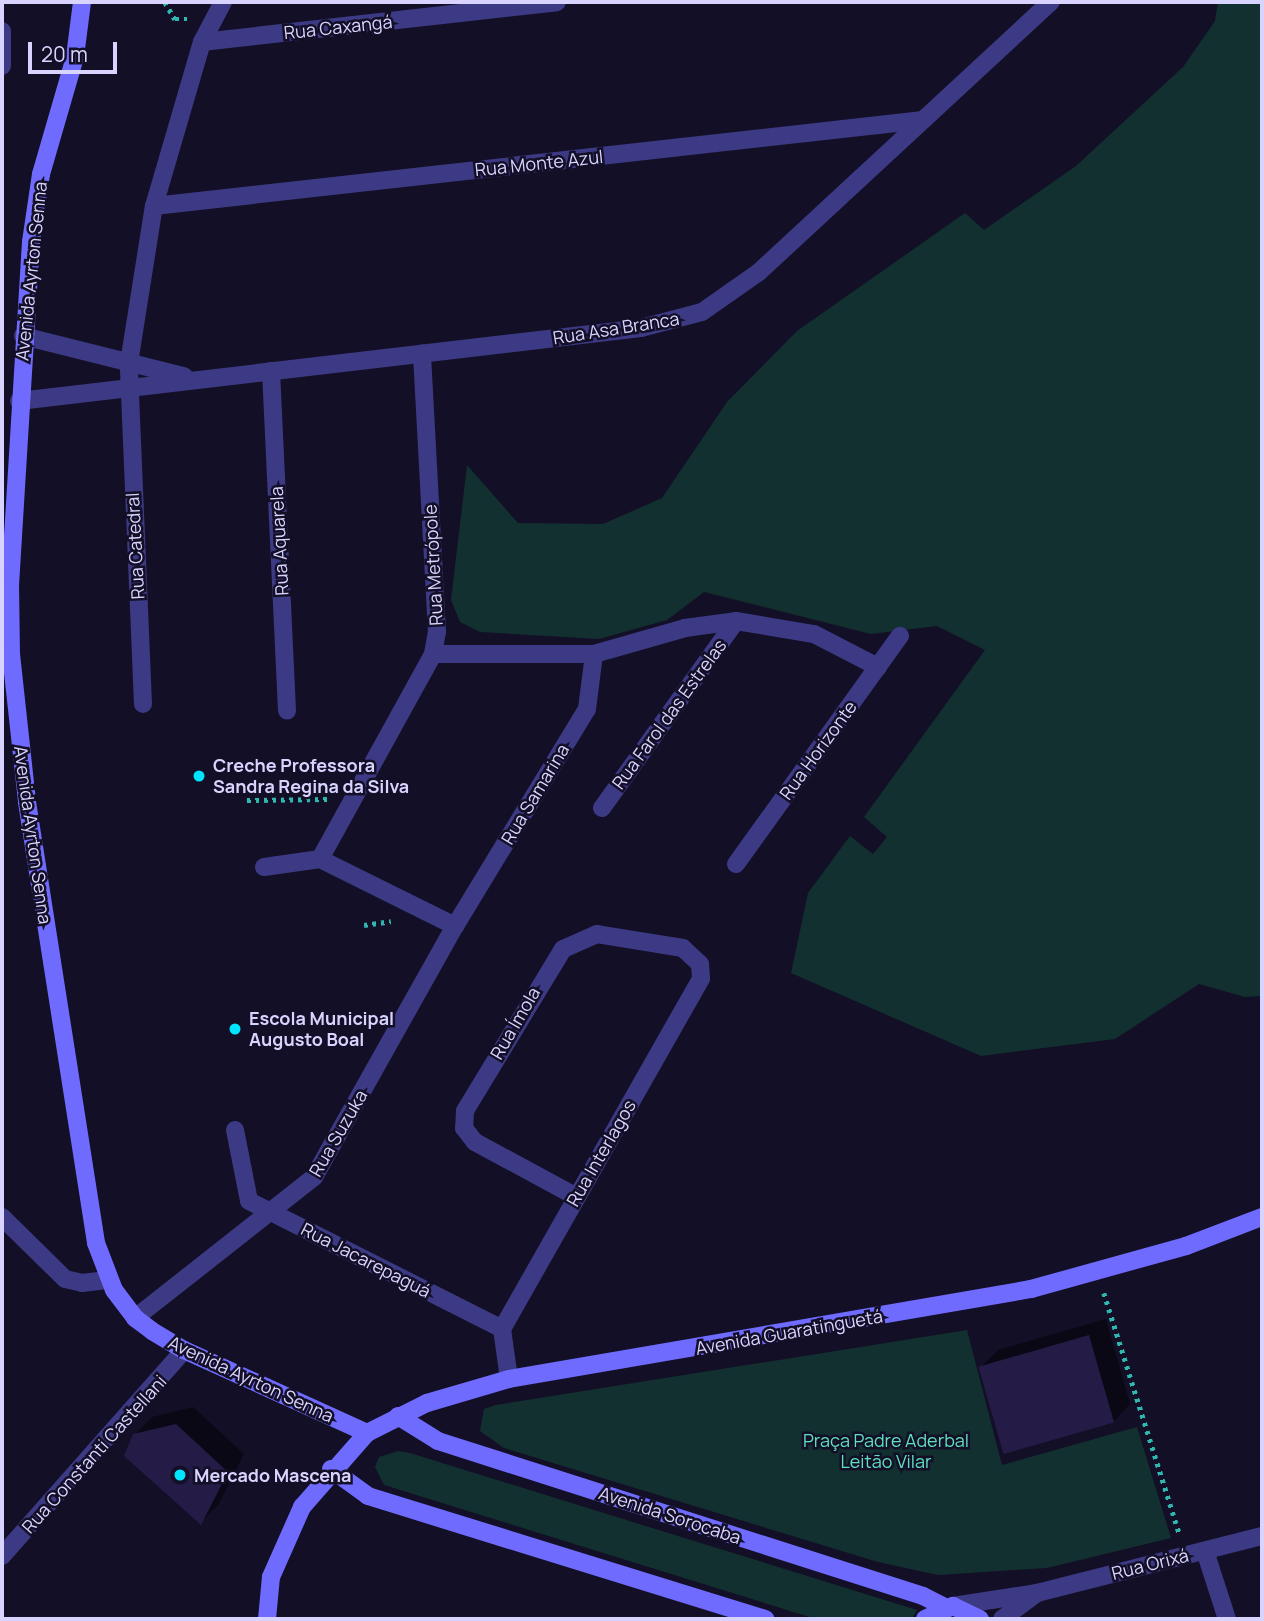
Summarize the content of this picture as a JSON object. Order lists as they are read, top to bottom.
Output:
{
  "streets": {
    "street": [
      "Rua Caxangá",
      "Rua Monte Azul",
      "Avenida Ayrton Senna",
      "Rua Asa Branca",
      "Rua Aquarela",
      "Rua Catedral",
      "Rua Metrópole",
      "Rua Farol das Estrelas",
      "Rua Horizonte",
      "Rua Samarina",
      "Rua Ímola",
      "Rua Suzuka",
      "Rua Interlagos",
      "Rua Jacarepaguá",
      "Avenida Guaratinguetá",
      "Rua Constanti Castellani",
      "Avenida Sorocaba",
      "Rua Orixá"
    ]
  },
  "crossings": [
    ["Rua Monte Azul", "Rua Asa Branca"],
    ["Avenida Ayrton Senna", "Rua Asa Branca"],
    ["Avenida Ayrton Senna", "Rua Suzuka"],
    ["Avenida Ayrton Senna", "Avenida Guaratinguetá"],
    ["Avenida Ayrton Senna", "Rua Constanti Castellani"],
    ["Rua Asa Branca", "Rua Aquarela"],
    ["Rua Asa Branca", "Rua Catedral"],
    ["Rua Asa Branca", "Rua Metrópole"],
    ["Rua Samarina", "Rua Suzuka"],
    ["Rua Ímola", "Rua Interlagos"],
    ["Rua Suzuka", "Rua Jacarepaguá"],
    ["Rua Interlagos", "Rua Jacarepaguá"],
    ["Avenida Guaratinguetá", "Avenida Sorocaba"],
    ["Avenida Sorocaba", "Rua Orixá"]
  ],
  "parks": ["Praça Padre Aderbal Leitão Vilar"],
  "places": ["Creche Professora Sandra Regina da Silva", "Escola Municipal Augusto Boal", "Mercado Mascena"],
  "scale_bar": "20 m"
}
